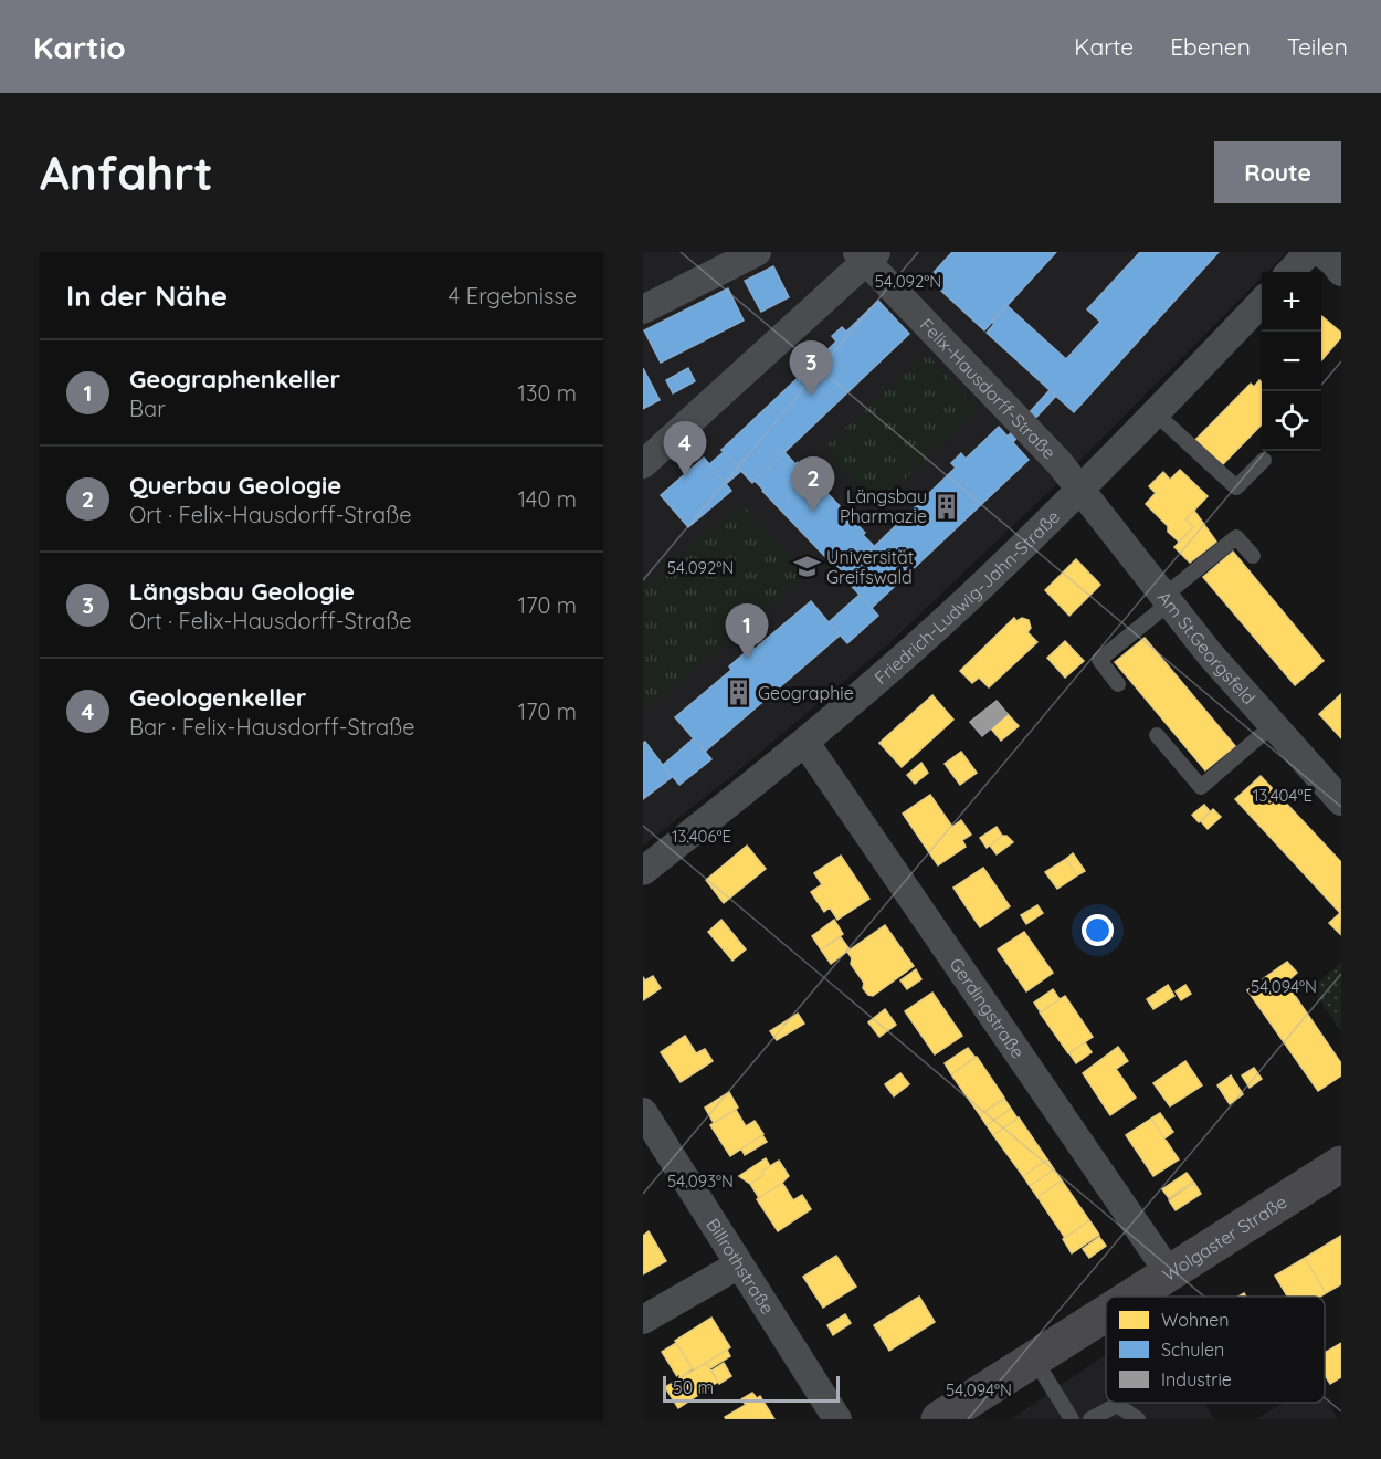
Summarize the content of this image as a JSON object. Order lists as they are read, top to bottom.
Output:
{
  "streets": {
    "main road": ["Wolgaster Straße"],
    "street": [
      "Felix-Hausdorff-Straße",
      "Friedrich-Ludwig-Jahn-Straße",
      "Am St.Georgsfeld",
      "Gerdingstraße",
      "Billrothstraße"
    ]
  },
  "crossings": [
    ["Felix-Hausdorff-Straße", "Friedrich-Ludwig-Jahn-Straße"],
    ["Felix-Hausdorff-Straße", "Am St.Georgsfeld"],
    ["Friedrich-Ludwig-Jahn-Straße", "Am St.Georgsfeld"],
    ["Friedrich-Ludwig-Jahn-Straße", "Gerdingstraße"],
    ["Gerdingstraße", "Wolgaster Straße"]
  ],
  "places": {
    "building": ["Längsbau Pharmazie", "Geographie"],
    "school or university": ["Universität Greifswald"]
  },
  "legend": ["Wohnen", "Schulen", "Industrie"],
  "scale_bar": "50 m",
  "page": {
    "header": "Kartio",
    "nav": ["Karte", "Ebenen", "Teilen"],
    "buttons": "Route",
    "title": "Anfahrt",
    "heading": ["In der Nähe", "4 Ergebnisse"],
    "map_buttons": ["+", "−"],
    "list": [
      {
        "mark": "1",
        "name": "Geographenkeller",
        "note": "Bar",
        "value": "130 m"
      },
      {
        "mark": "2",
        "name": "Querbau Geologie",
        "note": "Ort · Felix-Hausdorff-Straße",
        "value": "140 m"
      },
      {
        "mark": "3",
        "name": "Längsbau Geologie",
        "note": "Ort · Felix-Hausdorff-Straße",
        "value": "170 m"
      },
      {
        "mark": "4",
        "name": "Geologenkeller",
        "note": "Bar · Felix-Hausdorff-Straße",
        "value": "170 m"
      }
    ],
    "pins": [
      "3",
      "4",
      "2",
      "1"
    ],
    "scale": "50 m"
  },
  "coordinates": [
    "54.092°N",
    "13.404°E",
    "13.406°E",
    "54.094°N",
    "54.093°N"
  ]
}
